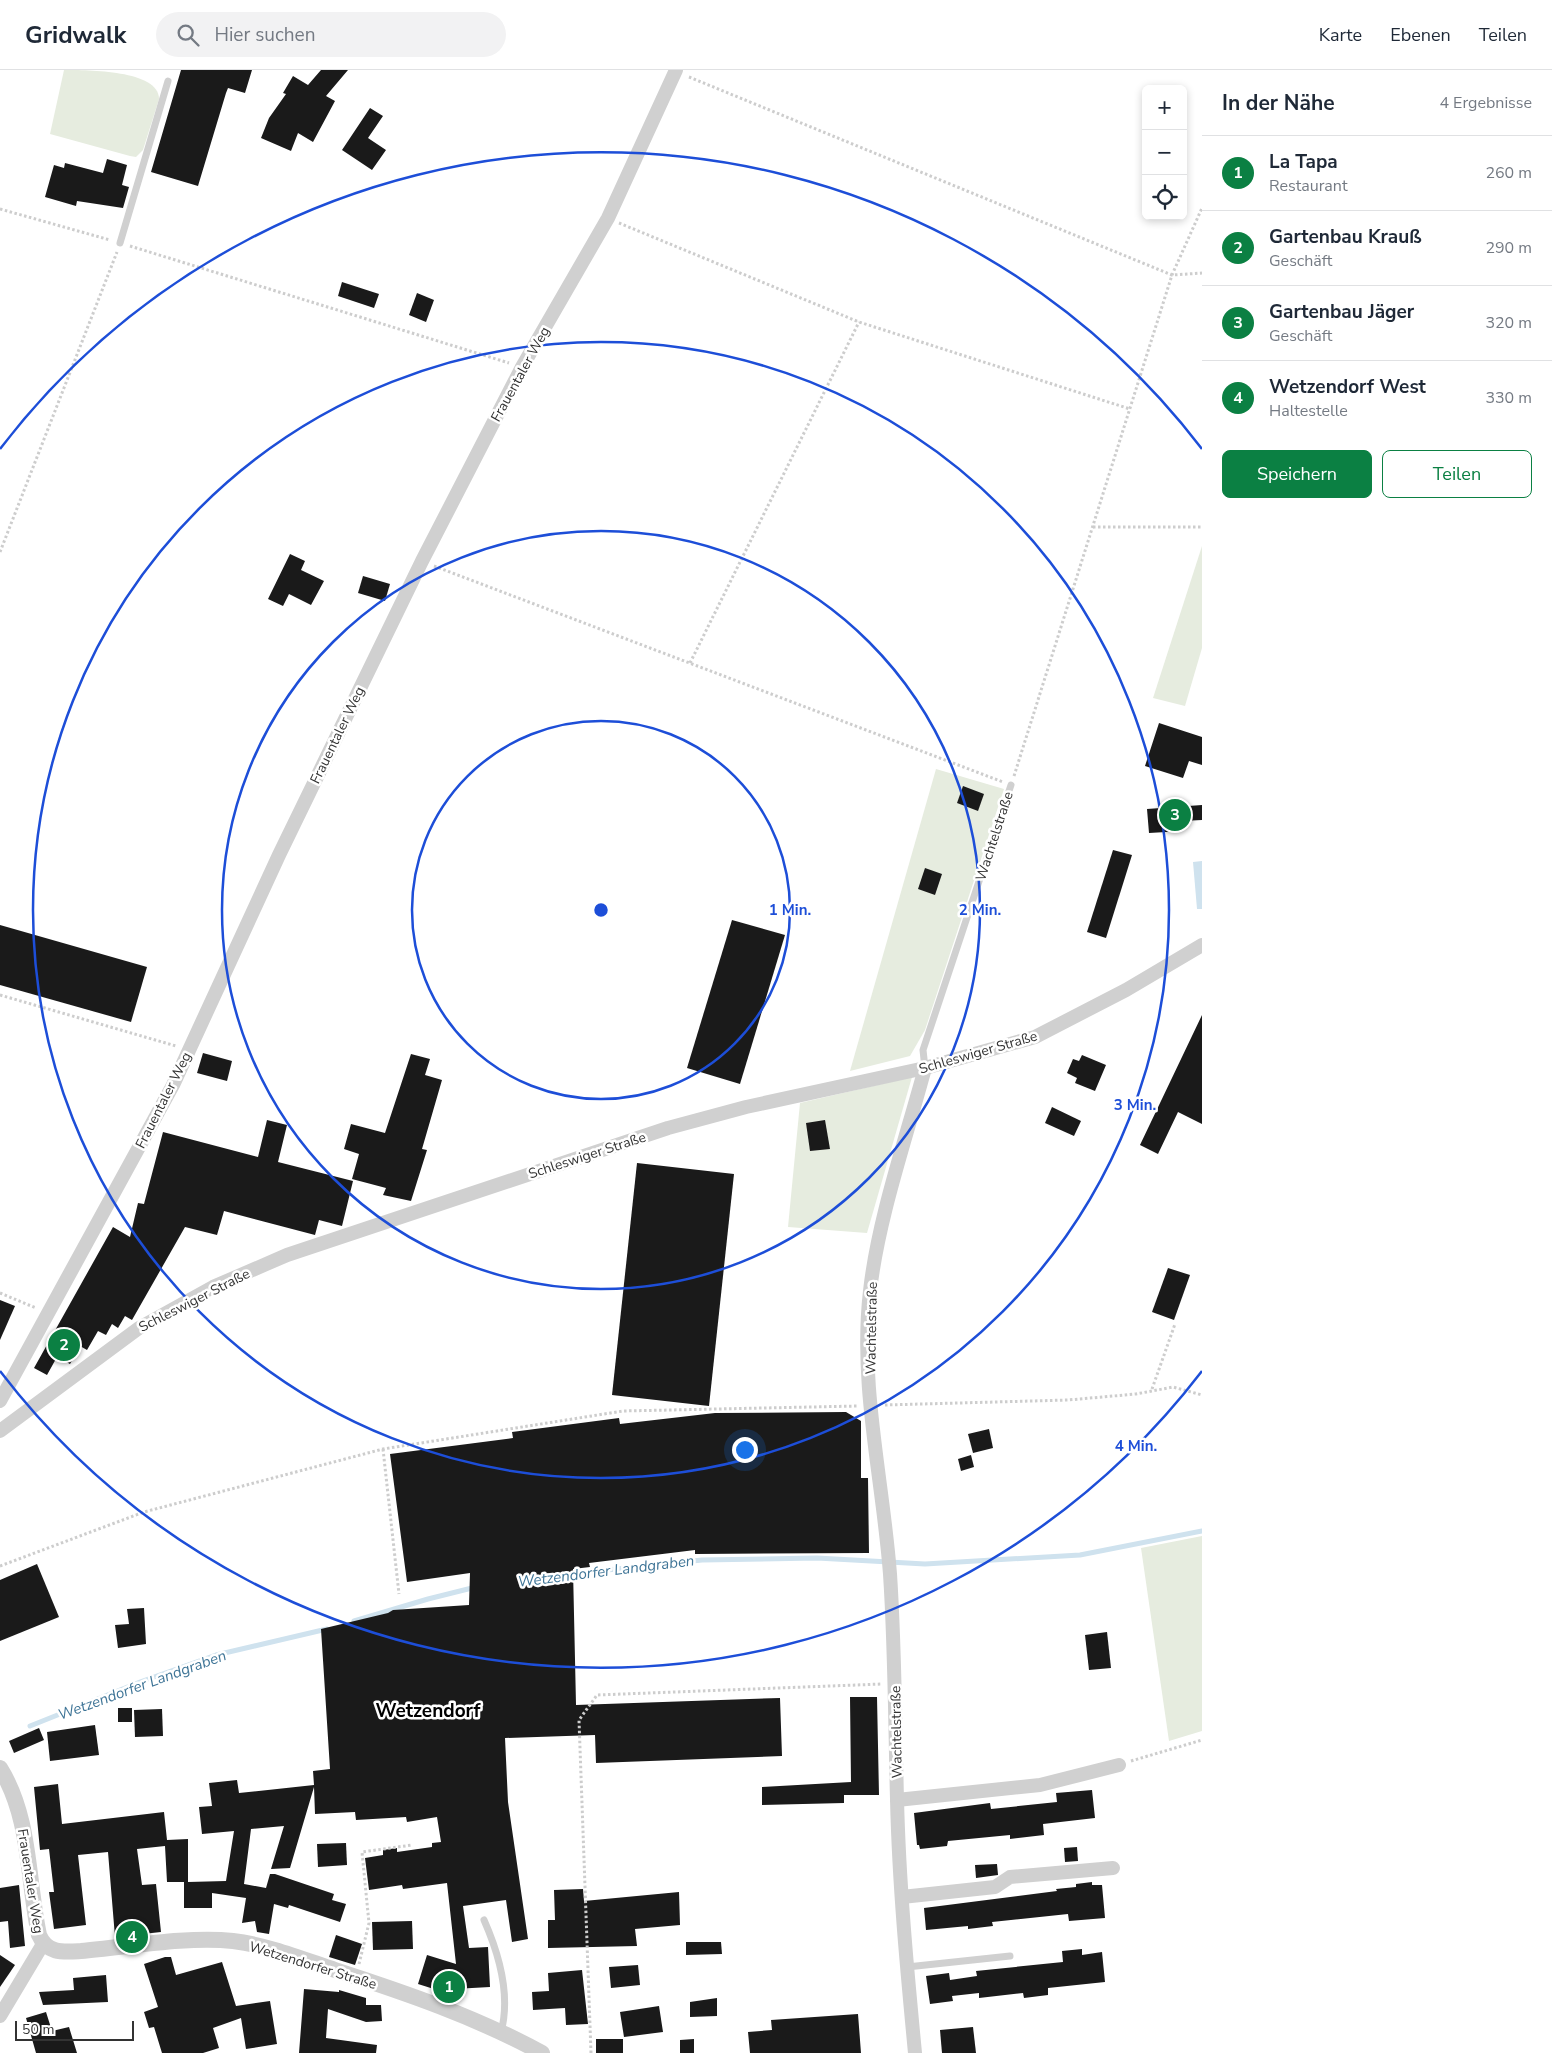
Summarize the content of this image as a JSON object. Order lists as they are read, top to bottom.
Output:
{
  "streets": {
    "street": [
      "Frauentaler Weg",
      "Wachtelstraße",
      "Schleswiger Straße",
      "Wetzendorfer Straße"
    ]
  },
  "crossings": [
    ["Frauentaler Weg", "Wetzendorfer Straße"],
    ["Wachtelstraße", "Schleswiger Straße"]
  ],
  "districts": ["Wetzendorf"],
  "water": ["Wetzendorfer Landgraben"],
  "scale_bar": "50 m",
  "page": {
    "header": "Gridwalk",
    "search": "Hier suchen",
    "nav": ["Karte", "Ebenen", "Teilen"],
    "heading": ["In der Nähe", "4 Ergebnisse"],
    "map_buttons": ["+", "−"],
    "list": [
      {
        "mark": "1",
        "name": "La Tapa",
        "note": "Restaurant",
        "value": "260 m"
      },
      {
        "mark": "2",
        "name": "Gartenbau Krauß",
        "note": "Geschäft",
        "value": "290 m"
      },
      {
        "mark": "3",
        "name": "Gartenbau Jäger",
        "note": "Geschäft",
        "value": "320 m"
      },
      {
        "mark": "4",
        "name": "Wetzendorf West",
        "note": "Haltestelle",
        "value": "330 m"
      }
    ],
    "buttons": ["Speichern", "Teilen"],
    "pins": [
      "3",
      "2",
      "4",
      "1"
    ],
    "scale": "50 m"
  },
  "rings": [
    "1 Min.",
    "2 Min.",
    "3 Min.",
    "4 Min."
  ]
}
